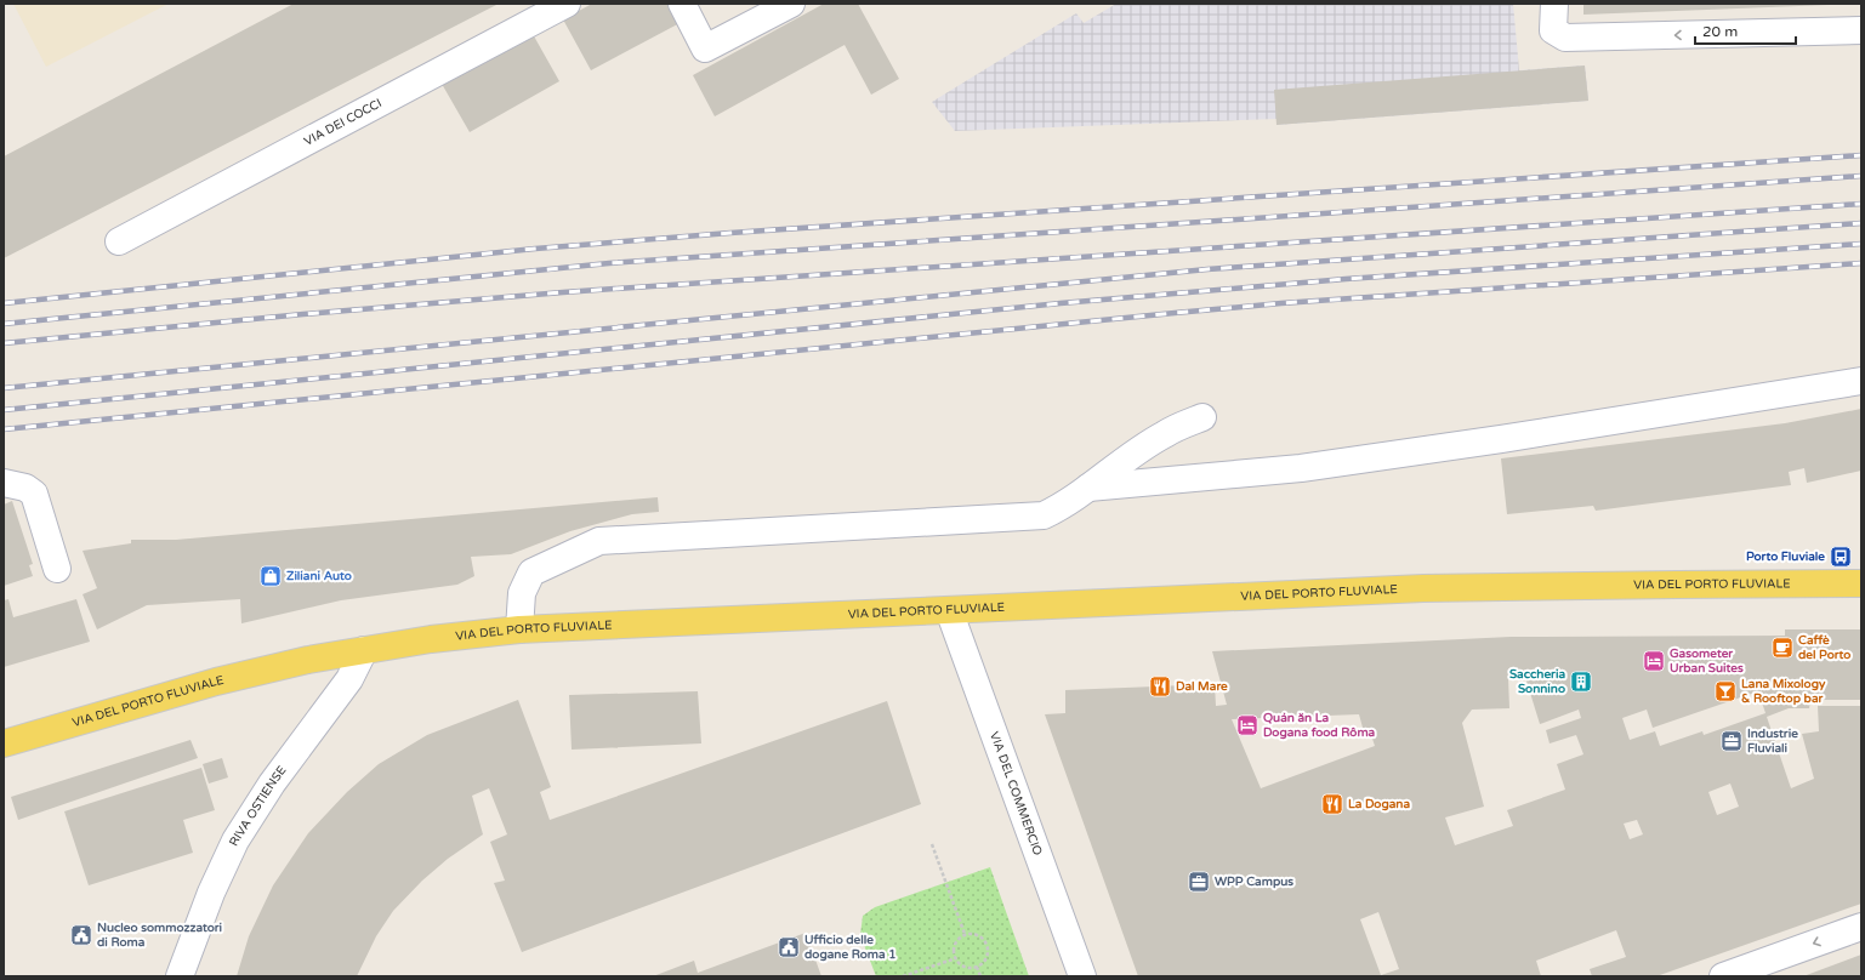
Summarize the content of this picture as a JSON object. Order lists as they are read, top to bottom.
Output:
{
  "streets": {
    "main road": ["VIA DEL PORTO FLUVIALE"],
    "street": ["VIA DEI COCCI", "VIA DEL COMMERCIO", "RIVA OSTIENSE"]
  },
  "crossings": [
    ["VIA DEL PORTO FLUVIALE", "VIA DEL COMMERCIO"],
    ["VIA DEL PORTO FLUVIALE", "RIVA OSTIENSE"]
  ],
  "places": {
    "bus stop": ["Porto Fluviale"],
    "shop": ["Ziliani Auto"],
    "cafe": ["Caffè del Porto"],
    "hotel": ["Gasometer Urban Suites", "Quán ăn La Dogana food Rôma"],
    "building": ["Saccheria Sonnino"],
    "restaurant": ["Dal Mare", "La Dogana"],
    "bar": ["Lana Mixology & Rooftop bar"],
    "office": ["Industrie Fluviali", "WPP Campus"],
    "public building": ["Nucleo sommozzatori di Roma", "Ufficio delle dogane Roma 1"]
  },
  "scale_bar": "20 m"
}
